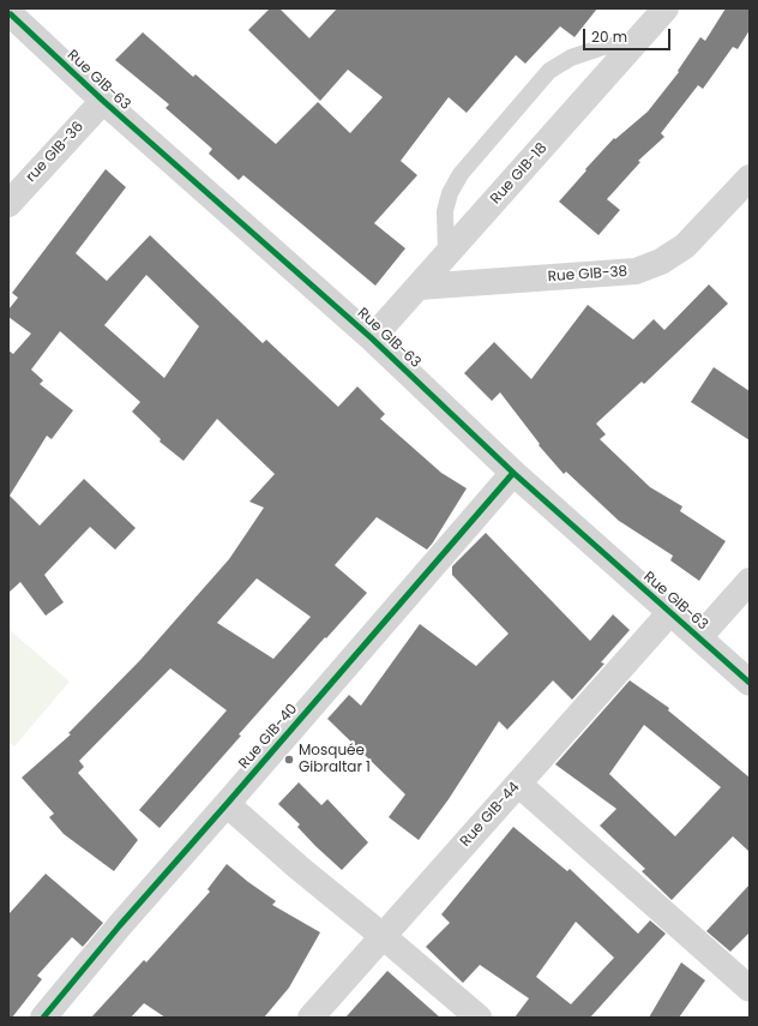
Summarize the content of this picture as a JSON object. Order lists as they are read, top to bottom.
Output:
{
  "streets": {
    "street": [
      "Rue GIB-63",
      "rue GIB-36",
      "Rue GIB-18",
      "Rue GIB-38",
      "Rue GIB-40",
      "Rue GIB-44"
    ]
  },
  "crossings": [
    ["Rue GIB-63", "rue GIB-36"],
    ["Rue GIB-63", "Rue GIB-18"],
    ["Rue GIB-63", "Rue GIB-40"],
    ["Rue GIB-63", "Rue GIB-44"],
    ["Rue GIB-18", "Rue GIB-38"]
  ],
  "places": ["Mosquée Gibraltar 1"],
  "scale_bar": "20 m"
}
